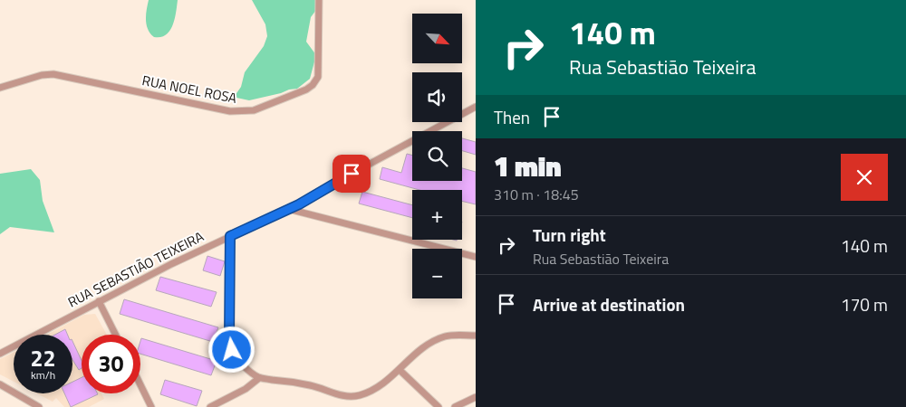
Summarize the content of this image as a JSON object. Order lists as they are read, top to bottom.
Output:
{
  "streets": {
    "street": ["RUA NOEL ROSA", "RUA SEBASTIÃO TEIXEIRA"]
  },
  "north": "bottom right",
  "page": {
    "turn": ["140 m", "Rua Sebastião Teixeira"],
    "map_buttons": ["+", "−"],
    "then": "Then",
    "heading": ["1 min", "310 m · 18:45"],
    "list": [
      {
        "name": "Turn right",
        "note": "Rua Sebastião Teixeira",
        "value": "140 m"
      },
      {
        "name": "Arrive at destination",
        "value": "170 m"
      }
    ],
    "speed": "22 km/h",
    "limit": "30"
  }
}
